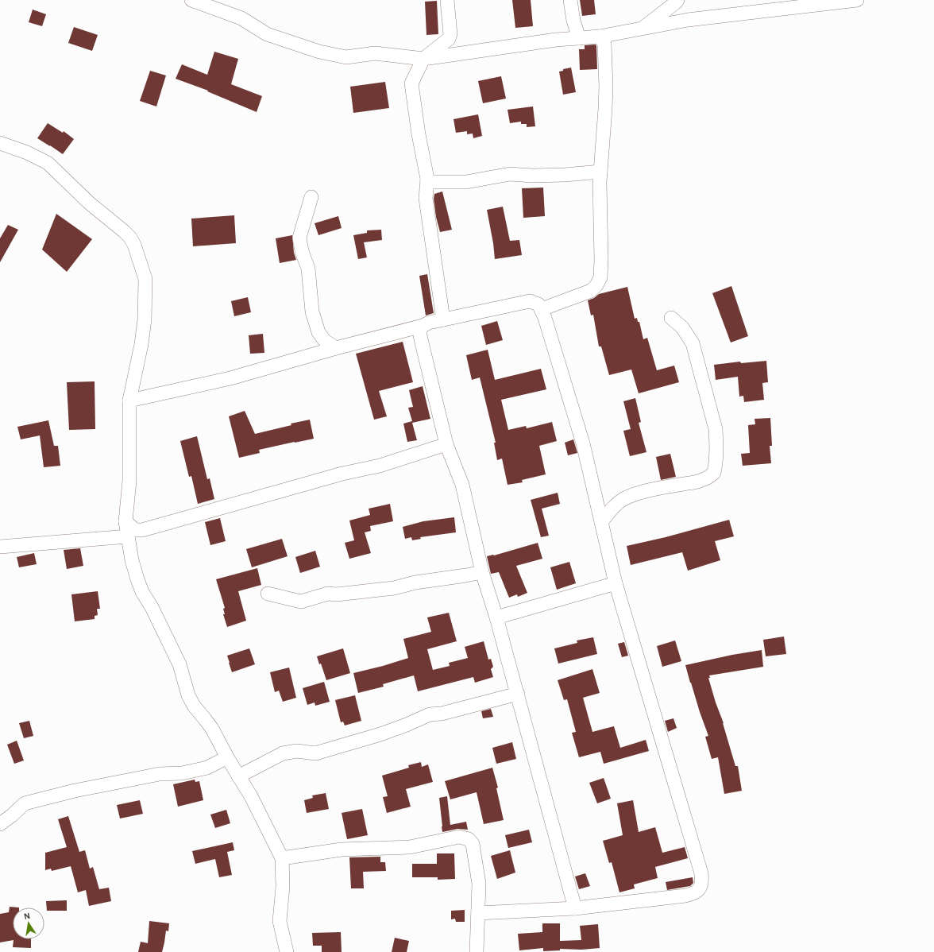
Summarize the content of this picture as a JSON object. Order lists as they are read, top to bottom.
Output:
{
  "north": "top"
}
